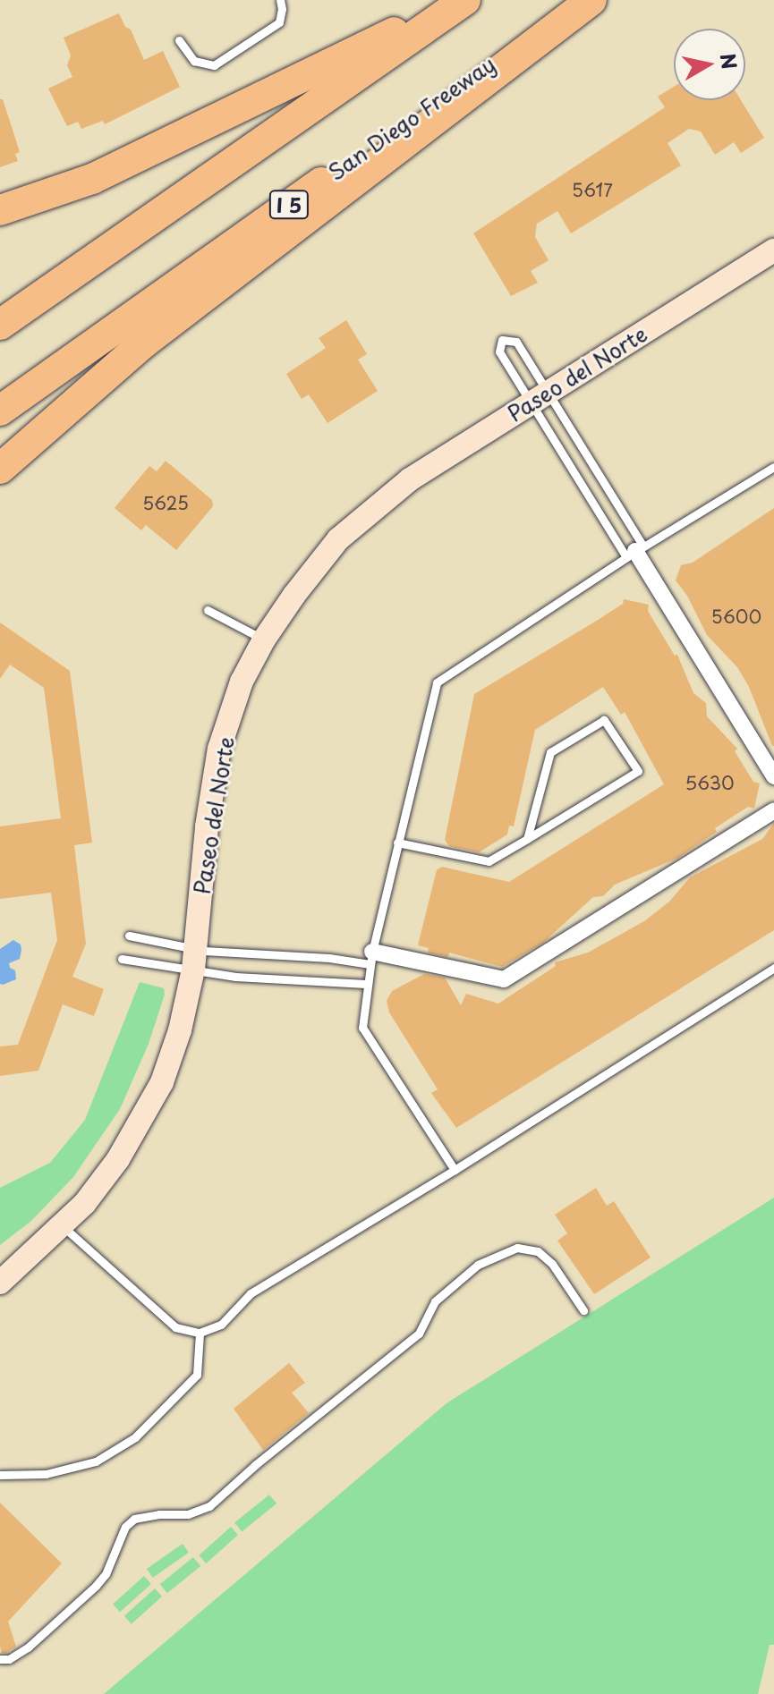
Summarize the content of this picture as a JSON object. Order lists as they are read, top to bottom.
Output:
{
  "streets": {
    "highway": ["San Diego Freeway", "I 5"],
    "main road": ["Paseo del Norte"]
  },
  "house_numbers": [
    "5617",
    "5625",
    "5600",
    "5630"
  ],
  "north": "right"
}
